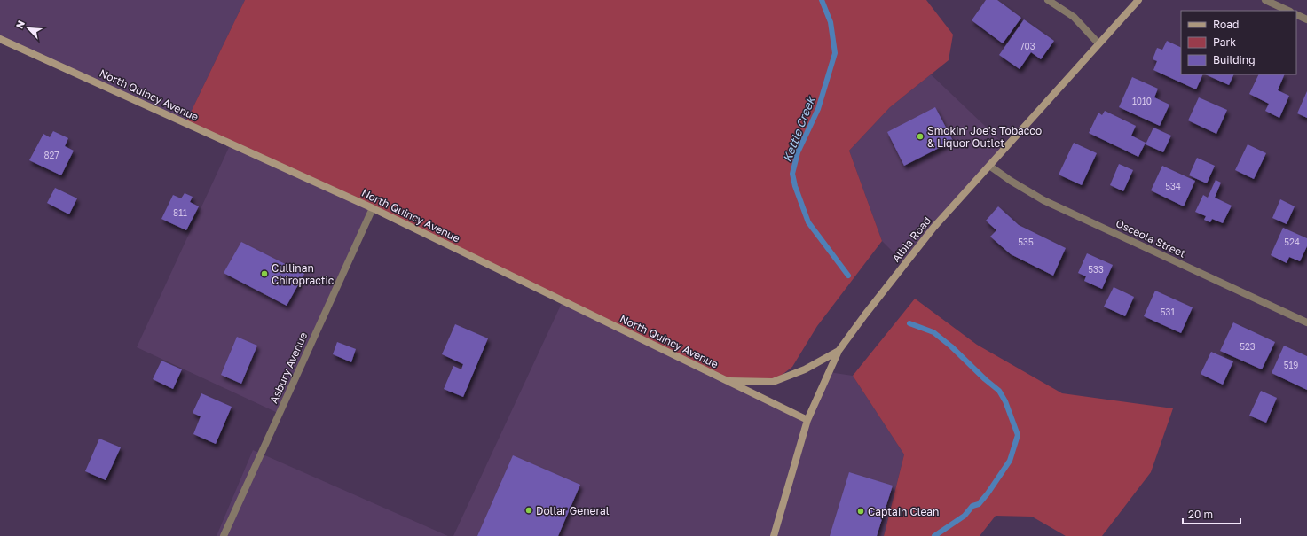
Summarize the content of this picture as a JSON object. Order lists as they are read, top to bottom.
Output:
{
  "streets": {
    "main road": ["North Quincy Avenue", "Albia Road"],
    "street": ["Osceola Street", "Asbury Avenue"]
  },
  "crossings": [
    ["North Quincy Avenue", "Albia Road"],
    ["North Quincy Avenue", "Asbury Avenue"],
    ["Osceola Street", "Albia Road"]
  ],
  "water": ["Kettle Creek"],
  "places": [
    "Smokin' Joe's Tobacco & Liquor Outlet",
    "Cullinan Chiropractic",
    "Dollar General",
    "Captain Clean"
  ],
  "house_numbers": [
    "703",
    "1010",
    "827",
    "534",
    "811",
    "535",
    "524",
    "533",
    "531",
    "523",
    "519"
  ],
  "legend": ["Road", "Park", "Building"],
  "scale_bar": "20 m",
  "north": "top left"
}
